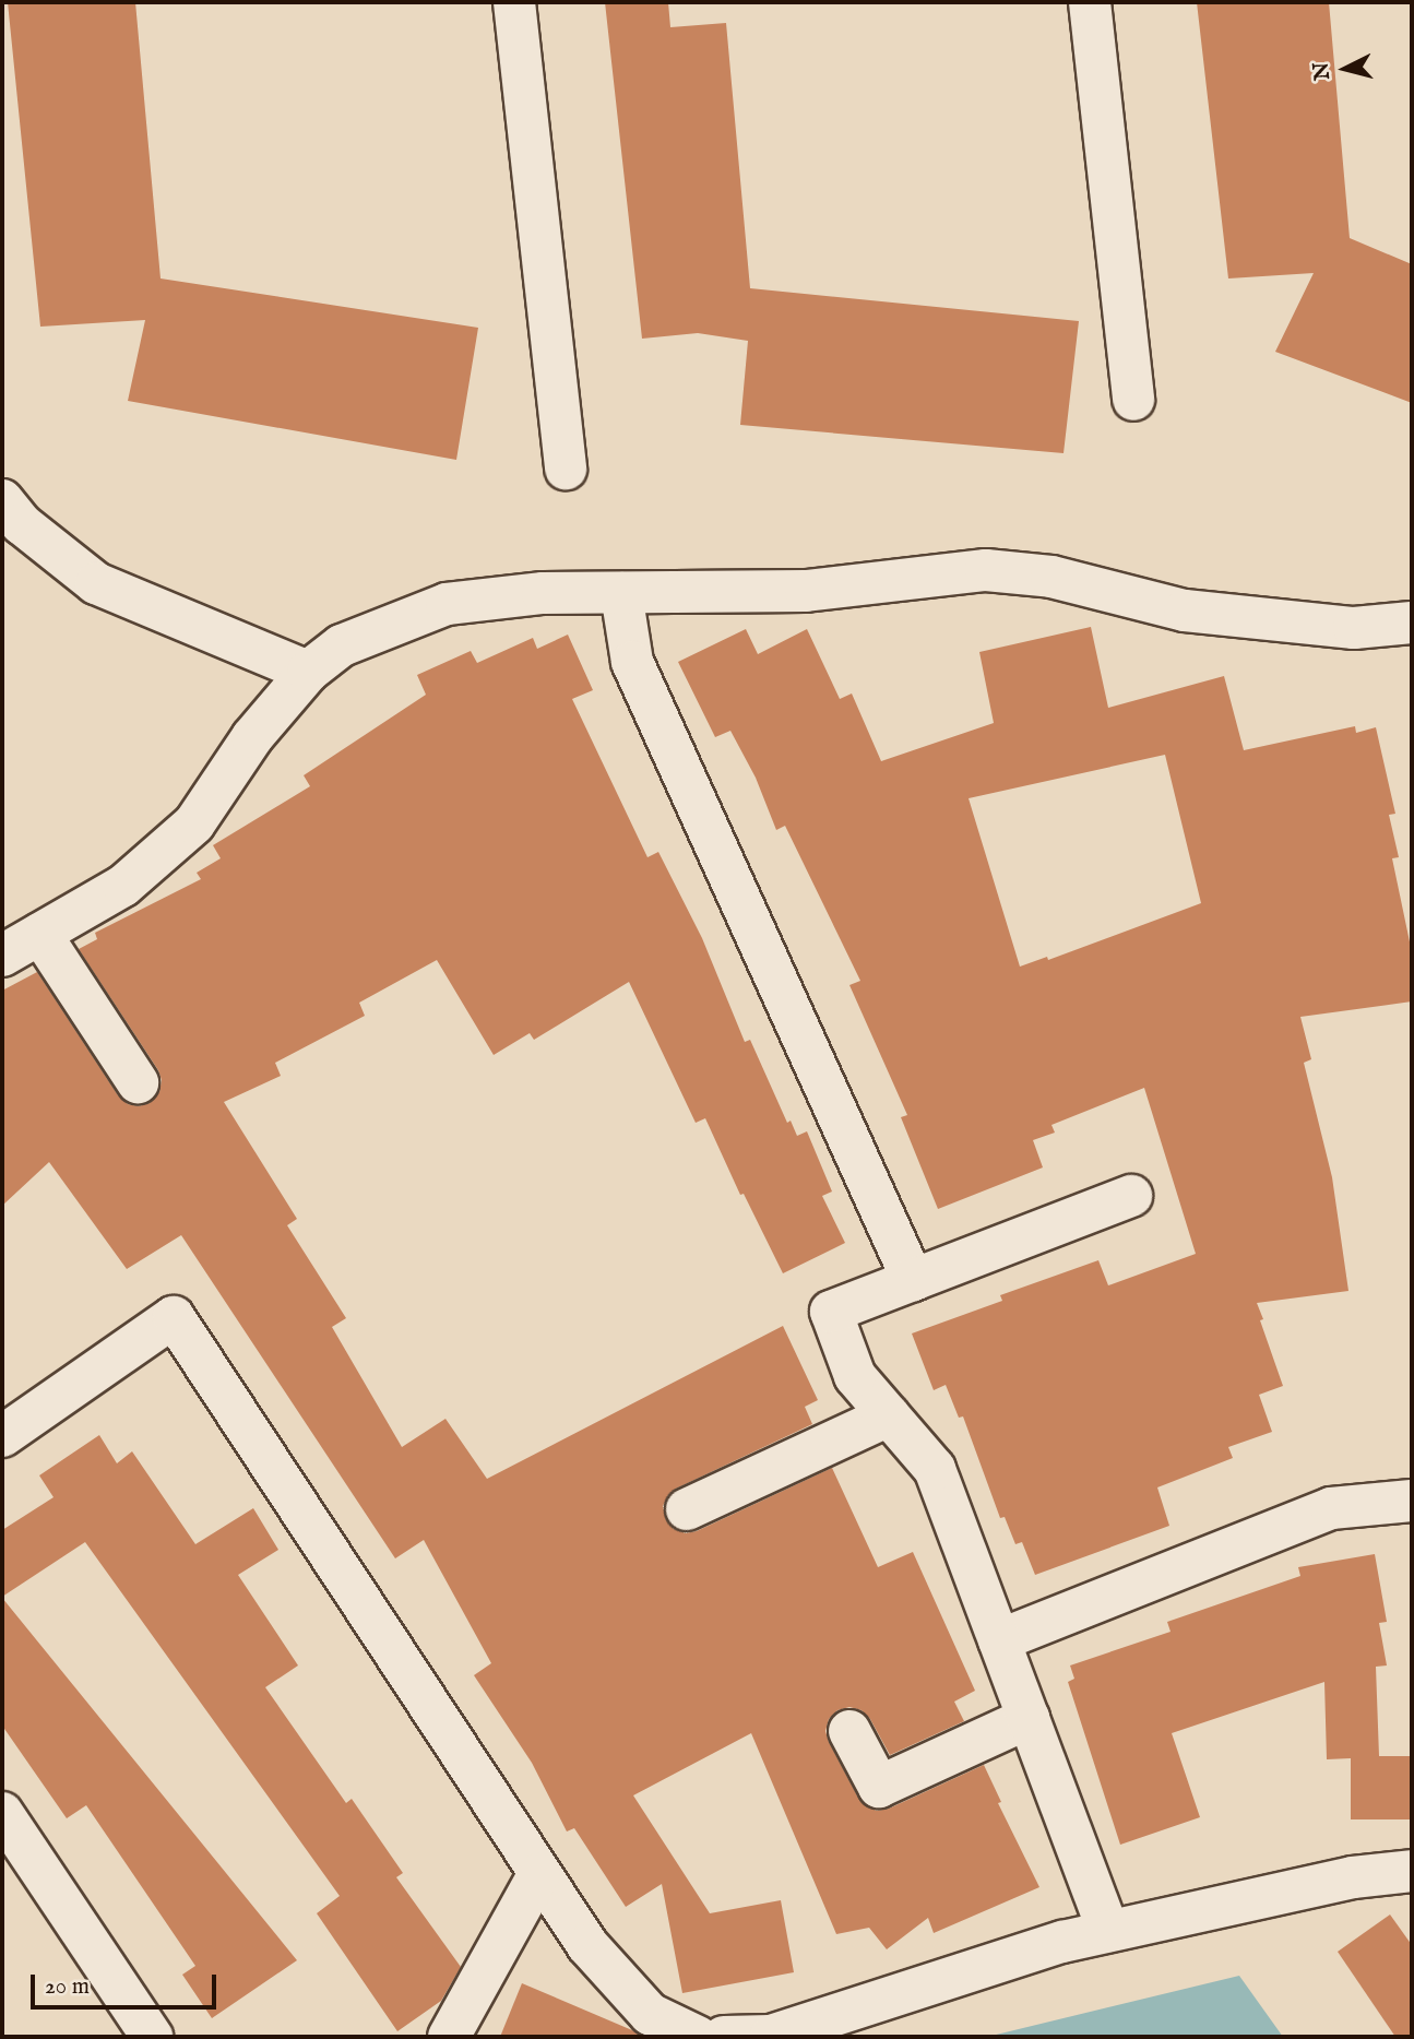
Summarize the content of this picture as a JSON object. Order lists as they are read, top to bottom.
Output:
{
  "scale_bar": "20 m",
  "north": "left"
}
